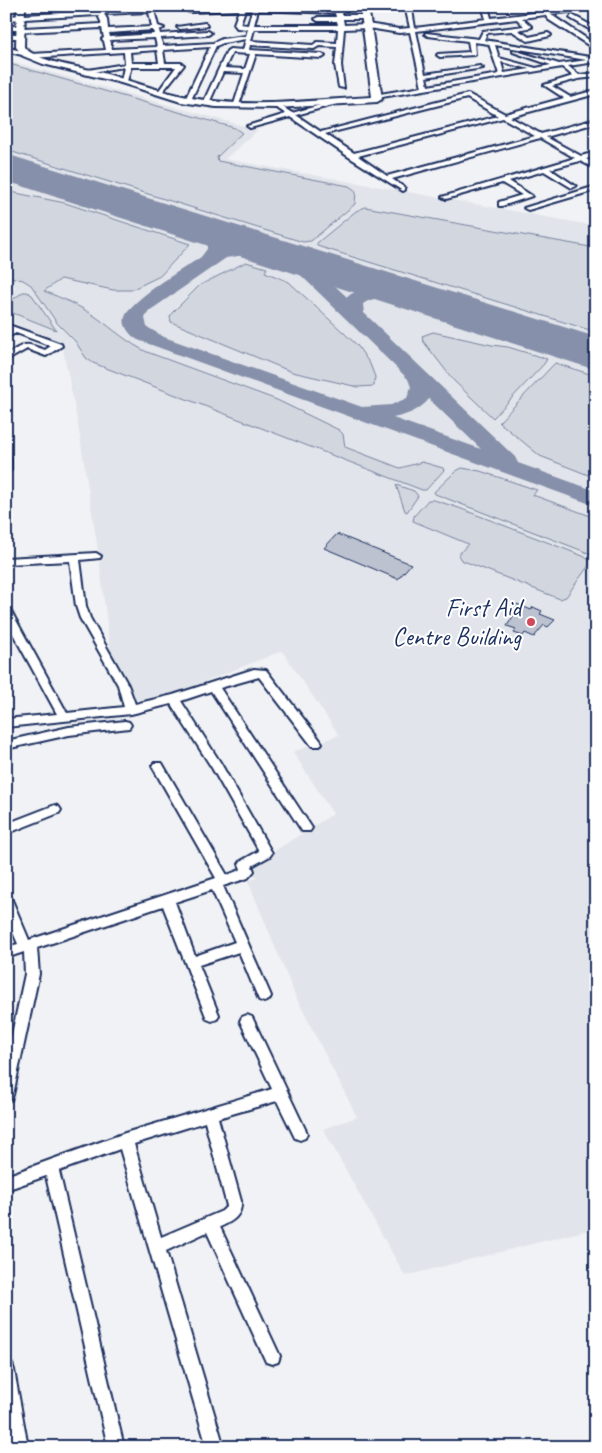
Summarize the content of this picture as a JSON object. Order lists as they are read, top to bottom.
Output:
{
  "places": ["First Aid Centre Building"]
}
